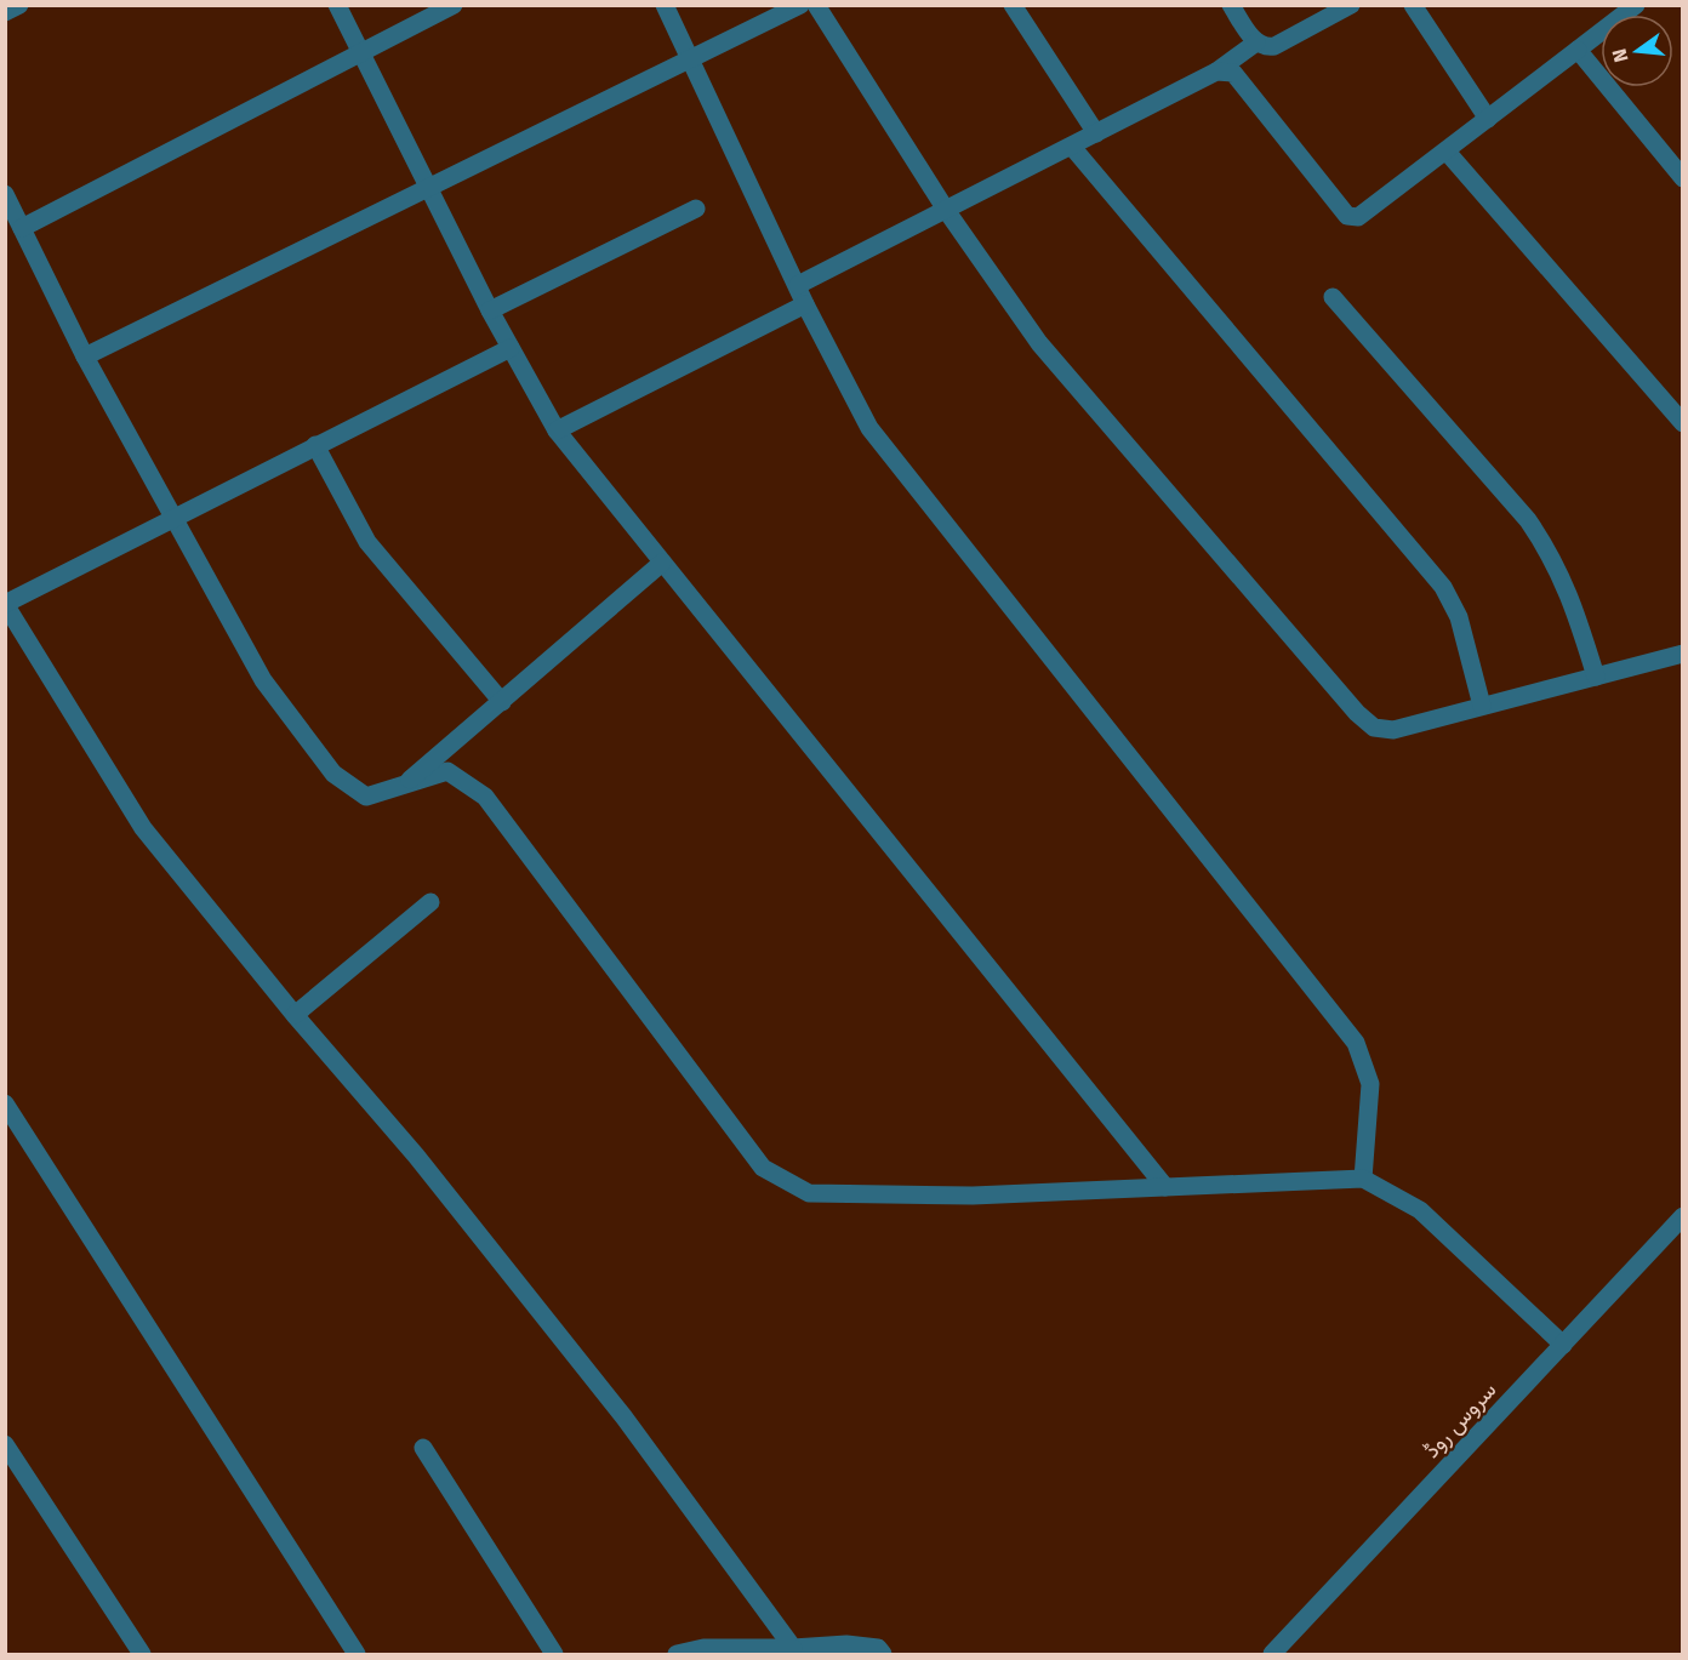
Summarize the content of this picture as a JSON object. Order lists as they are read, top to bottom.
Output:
{
  "streets": {
    "street": ["سروس روڈ"]
  },
  "north": "left"
}
